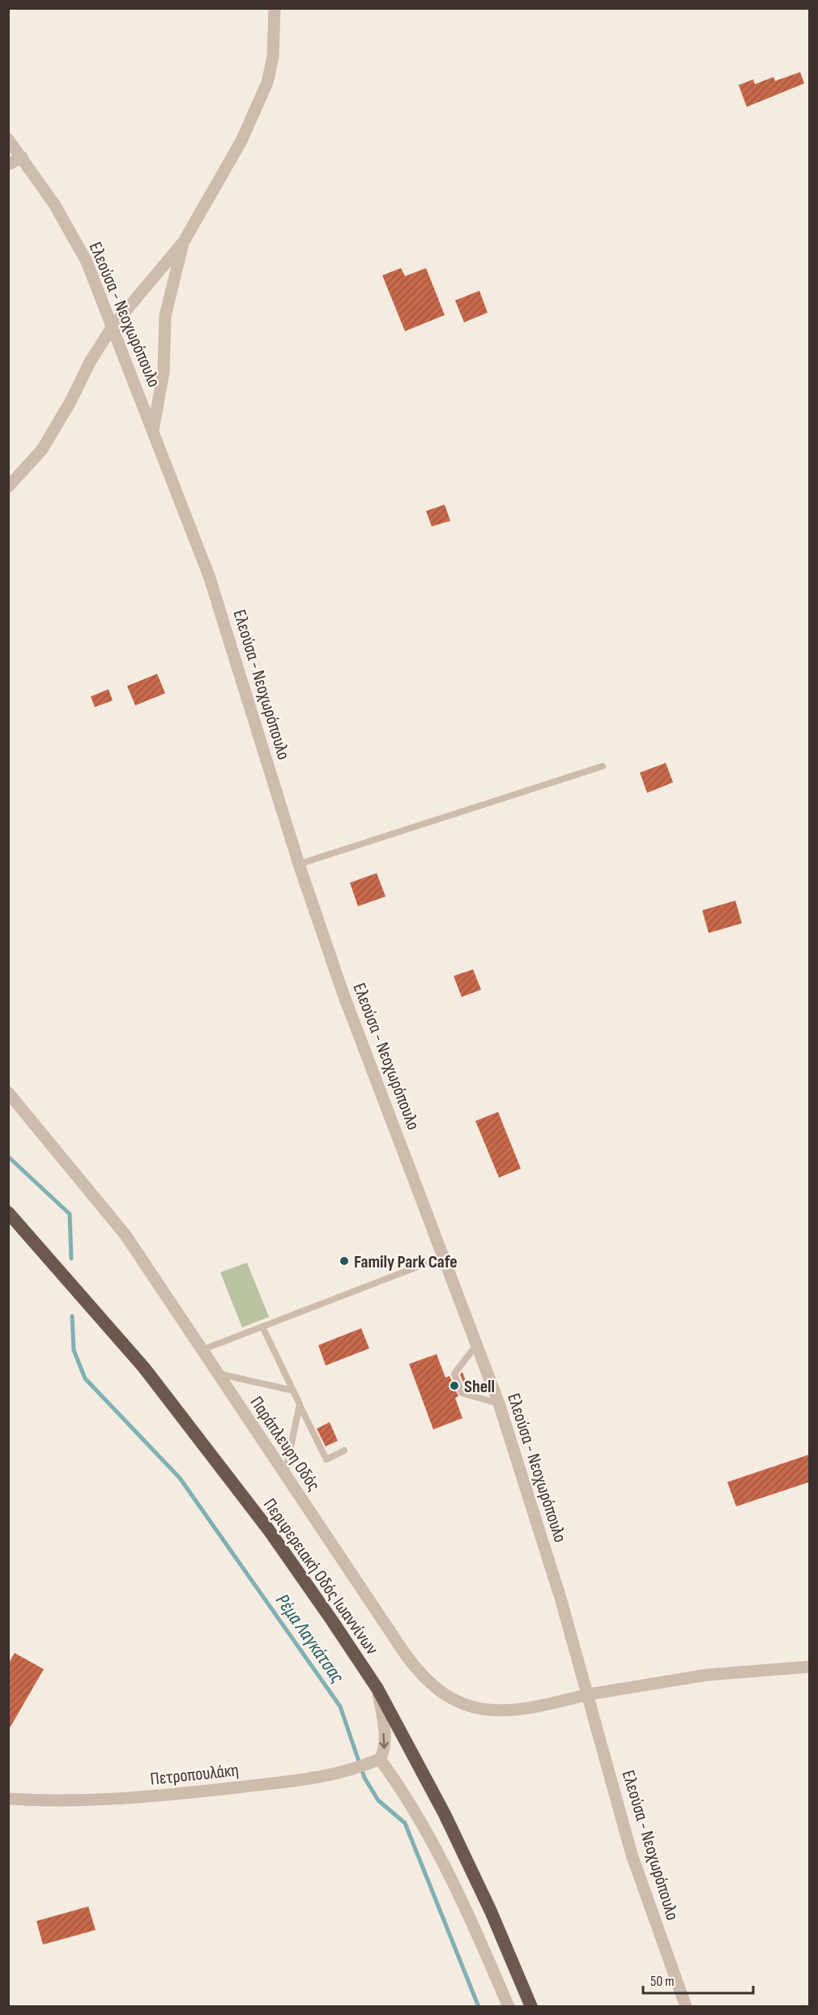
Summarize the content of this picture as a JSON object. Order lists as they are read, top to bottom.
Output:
{
  "streets": {
    "highway": ["Περιφερειακή Οδός Ιωαννίνων"],
    "street": ["Ελεούσα - Νεοχωρόπουλο", "Παράπλευρη Οδός", "Πετροπουλάκη"]
  },
  "crossings": [
    ["Ελεούσα - Νεοχωρόπουλο", "Παράπλευρη Οδός"]
  ],
  "water": ["Ρέμα Λαγκάτσας"],
  "places": ["Family Park Cafe", "Shell"],
  "scale_bar": "50 m"
}
